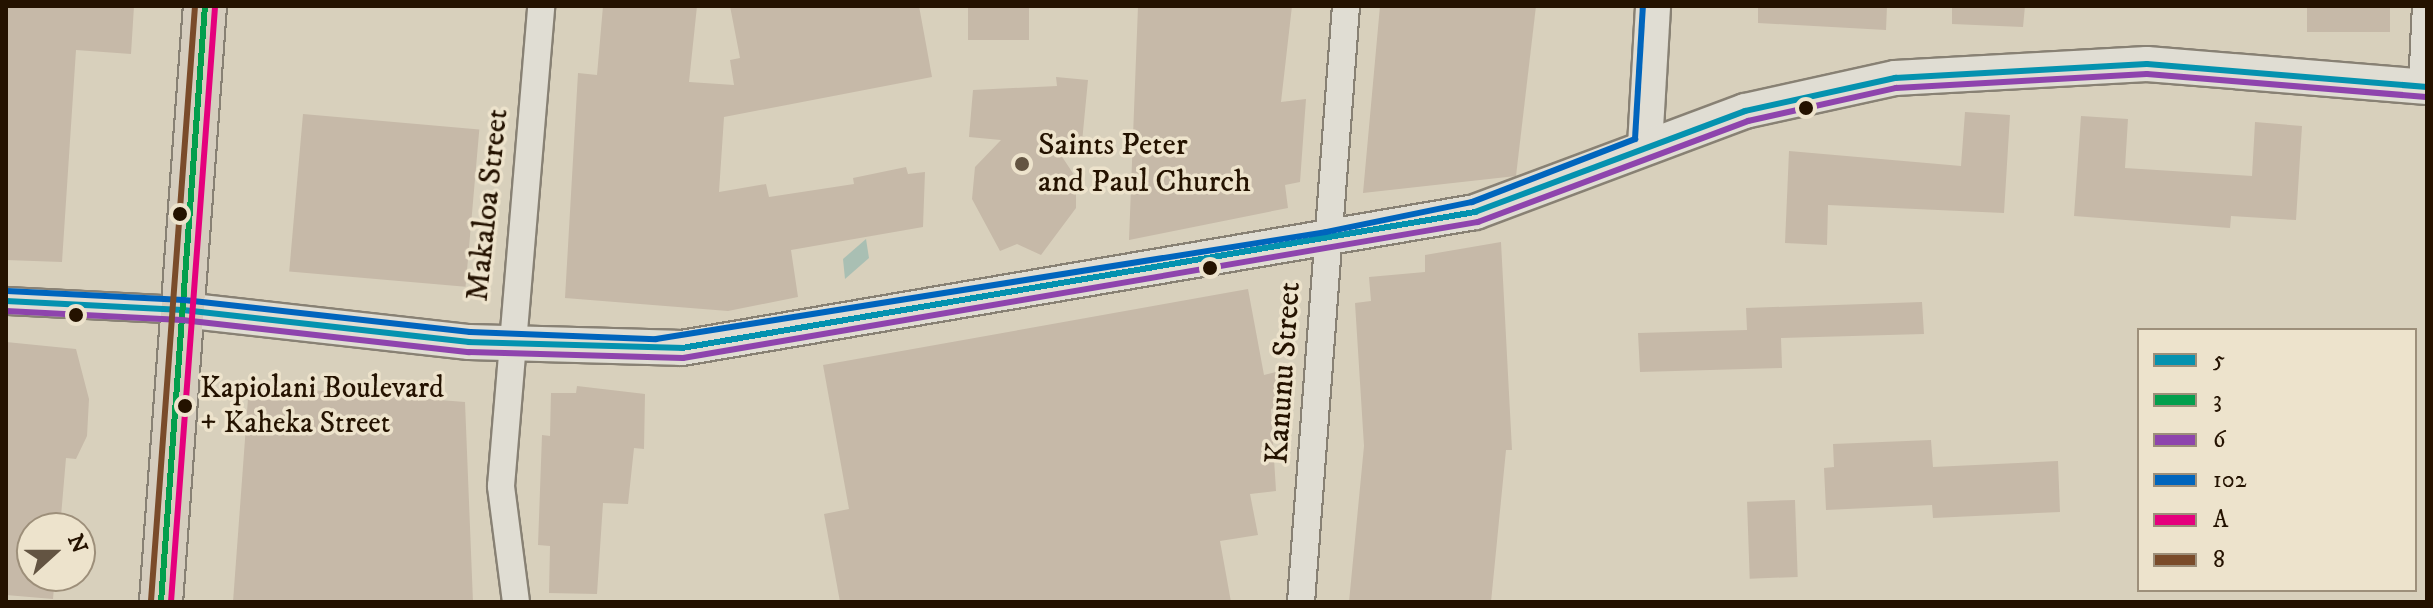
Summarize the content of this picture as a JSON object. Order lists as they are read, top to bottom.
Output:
{
  "streets": {
    "street": ["Makaloa Street", "Kanunu Street"]
  },
  "places": ["Saints Peter and Paul Church", "Kapiolani Boulevard + Kaheka Street"],
  "lines": [
    "transit line 3",
    "transit line 102",
    "transit line 8",
    "transit line A",
    "transit line 5",
    "transit line 6"
  ],
  "legend": [
    "5",
    "3",
    "6",
    "102",
    "A",
    "8"
  ],
  "north": "right"
}
